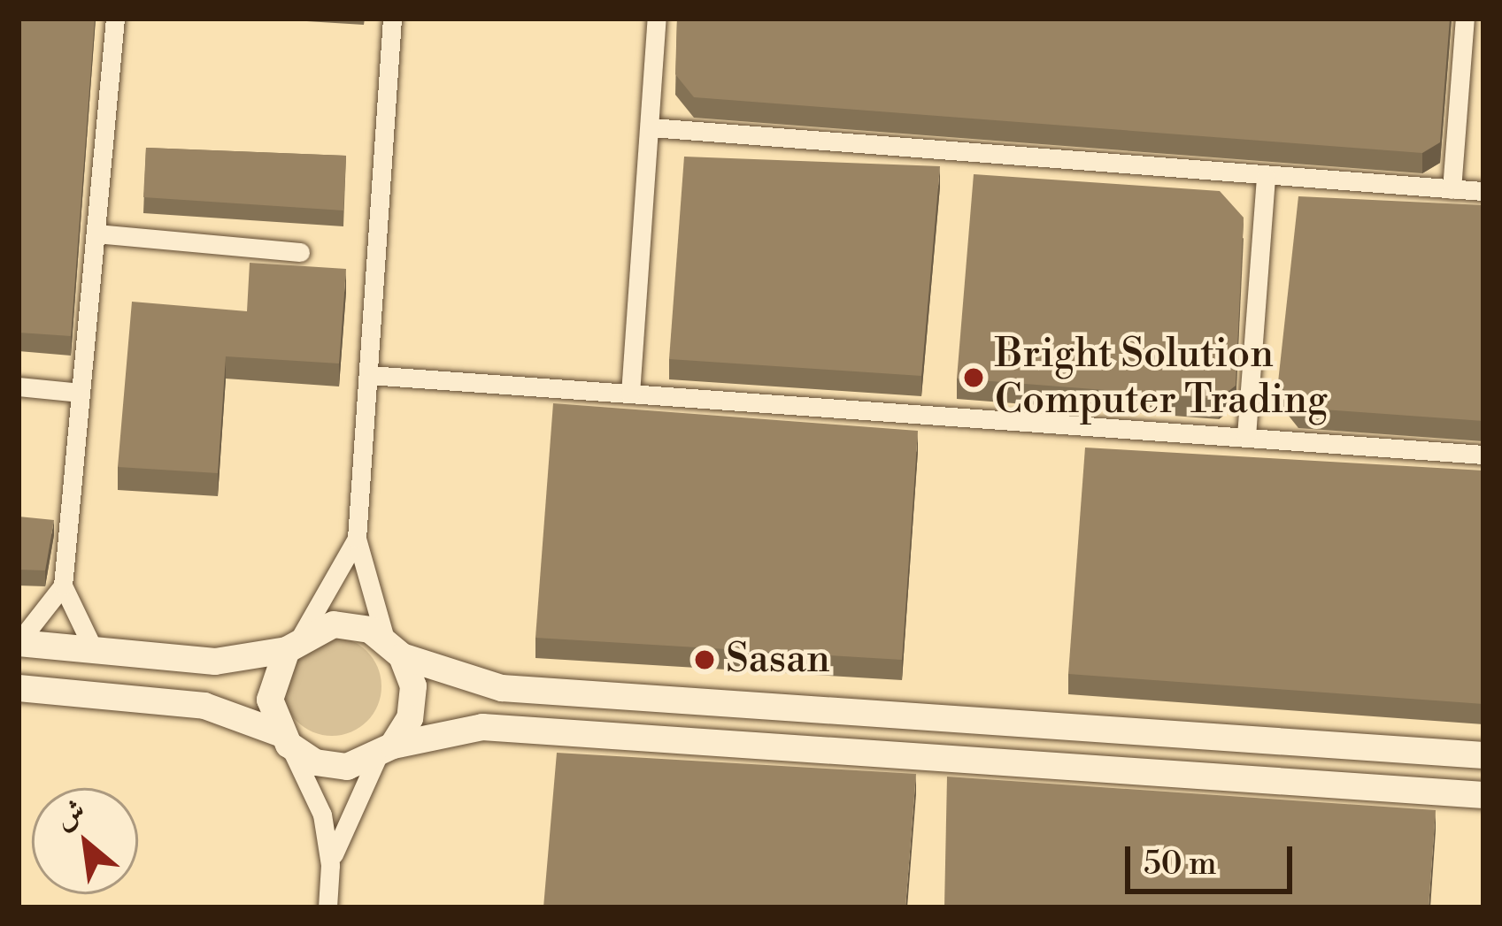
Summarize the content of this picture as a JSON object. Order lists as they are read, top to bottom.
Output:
{
  "places": ["Bright Solution Computer Trading", "Sasan"],
  "scale_bar": "50 m",
  "north": "top left"
}
